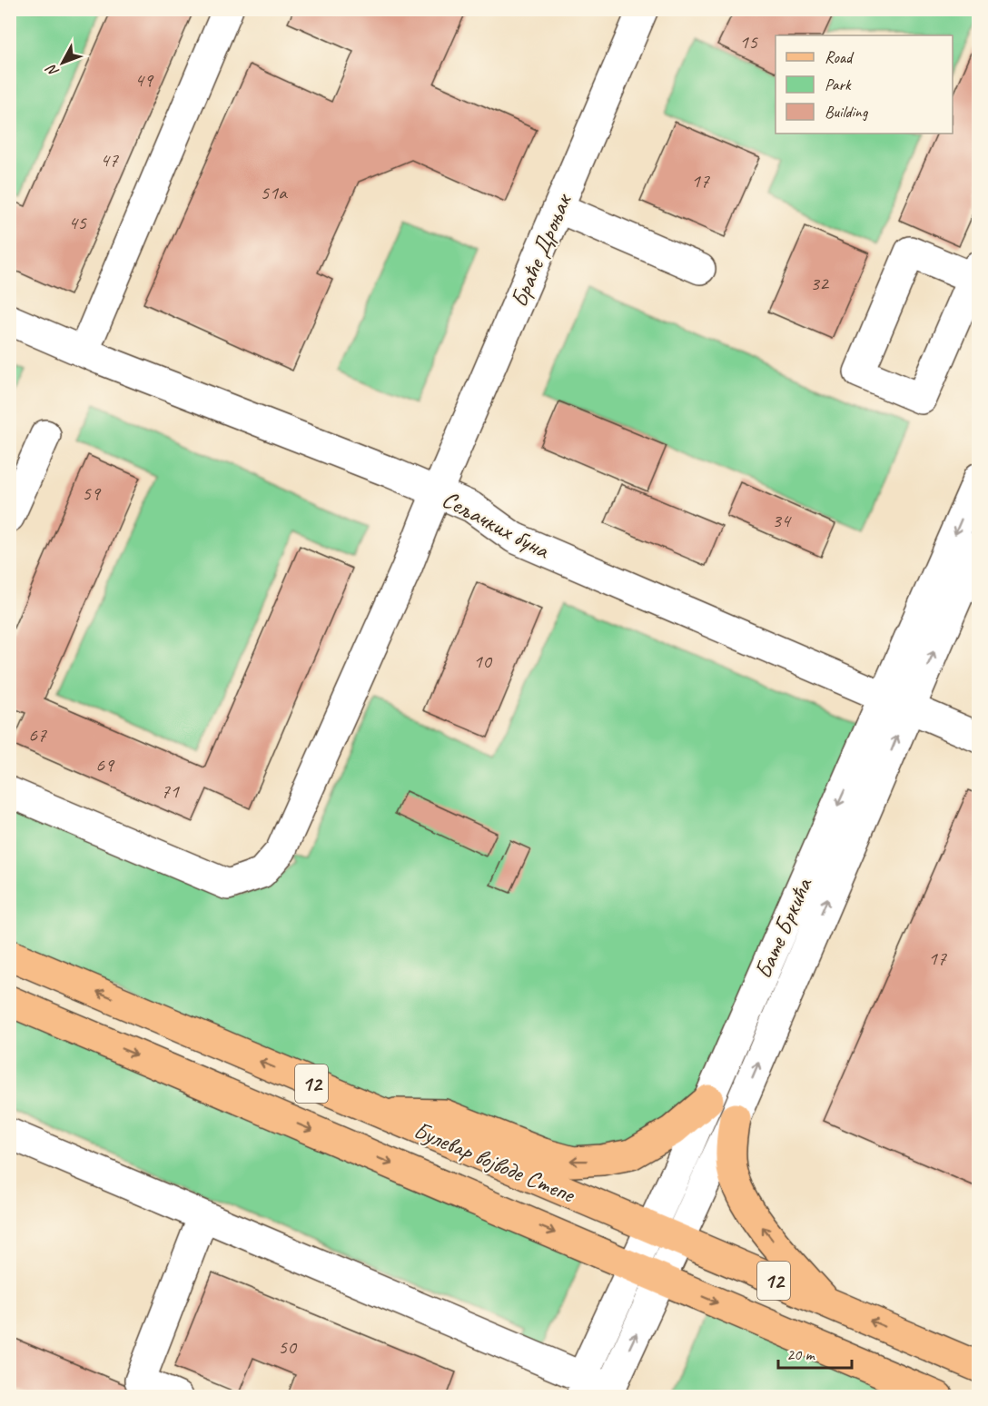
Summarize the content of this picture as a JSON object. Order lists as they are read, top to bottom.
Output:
{
  "streets": {
    "main road": ["12", "Булевар војводе Степе"],
    "street": ["Браће Дроњак", "Сељачких буна", "Бате Бркића"]
  },
  "crossings": [
    ["Браће Дроњак", "Сељачких буна"],
    ["Сељачких буна", "Бате Бркића"],
    ["Бате Бркића", "Булевар војводе Степе"]
  ],
  "house_numbers": [
    "15",
    "49",
    "47",
    "17",
    "51a",
    "45",
    "32",
    "59",
    "34",
    "10",
    "67",
    "69",
    "71",
    "17",
    "50"
  ],
  "legend": ["Road", "Park", "Building"],
  "scale_bar": "20 m",
  "north": "bottom left"
}
